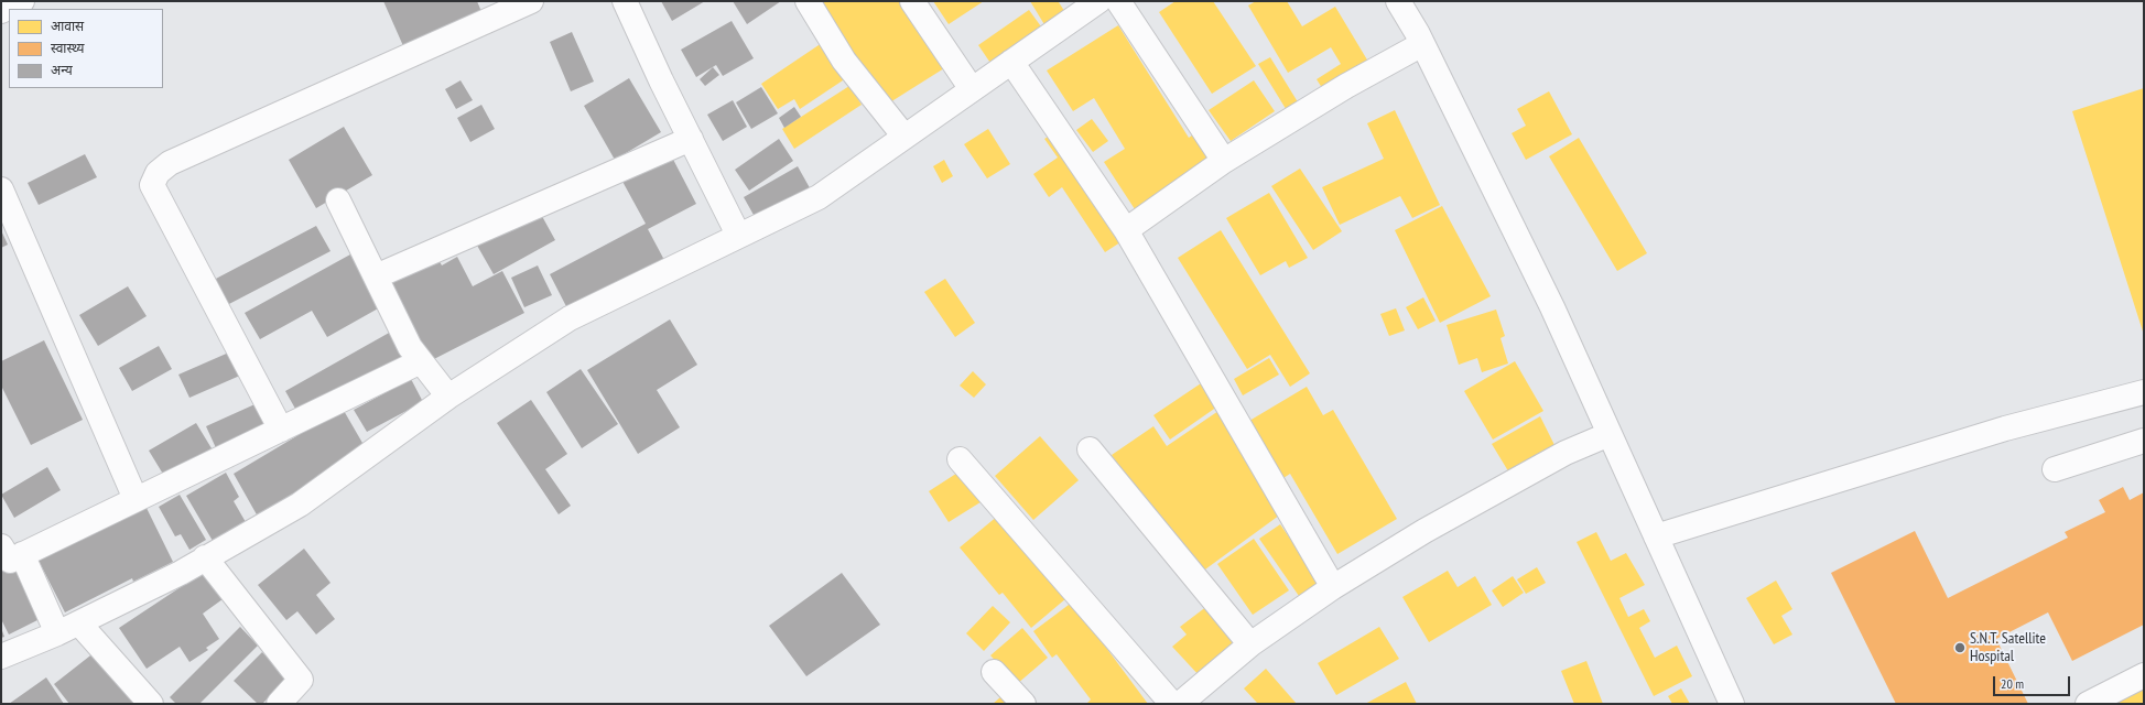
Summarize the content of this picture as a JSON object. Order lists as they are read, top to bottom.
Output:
{
  "places": ["S.N.T. Satellite Hospital"],
  "legend": ["आवास", "स्वास्थ्य", "अन्य"],
  "scale_bar": "20 m"
}
